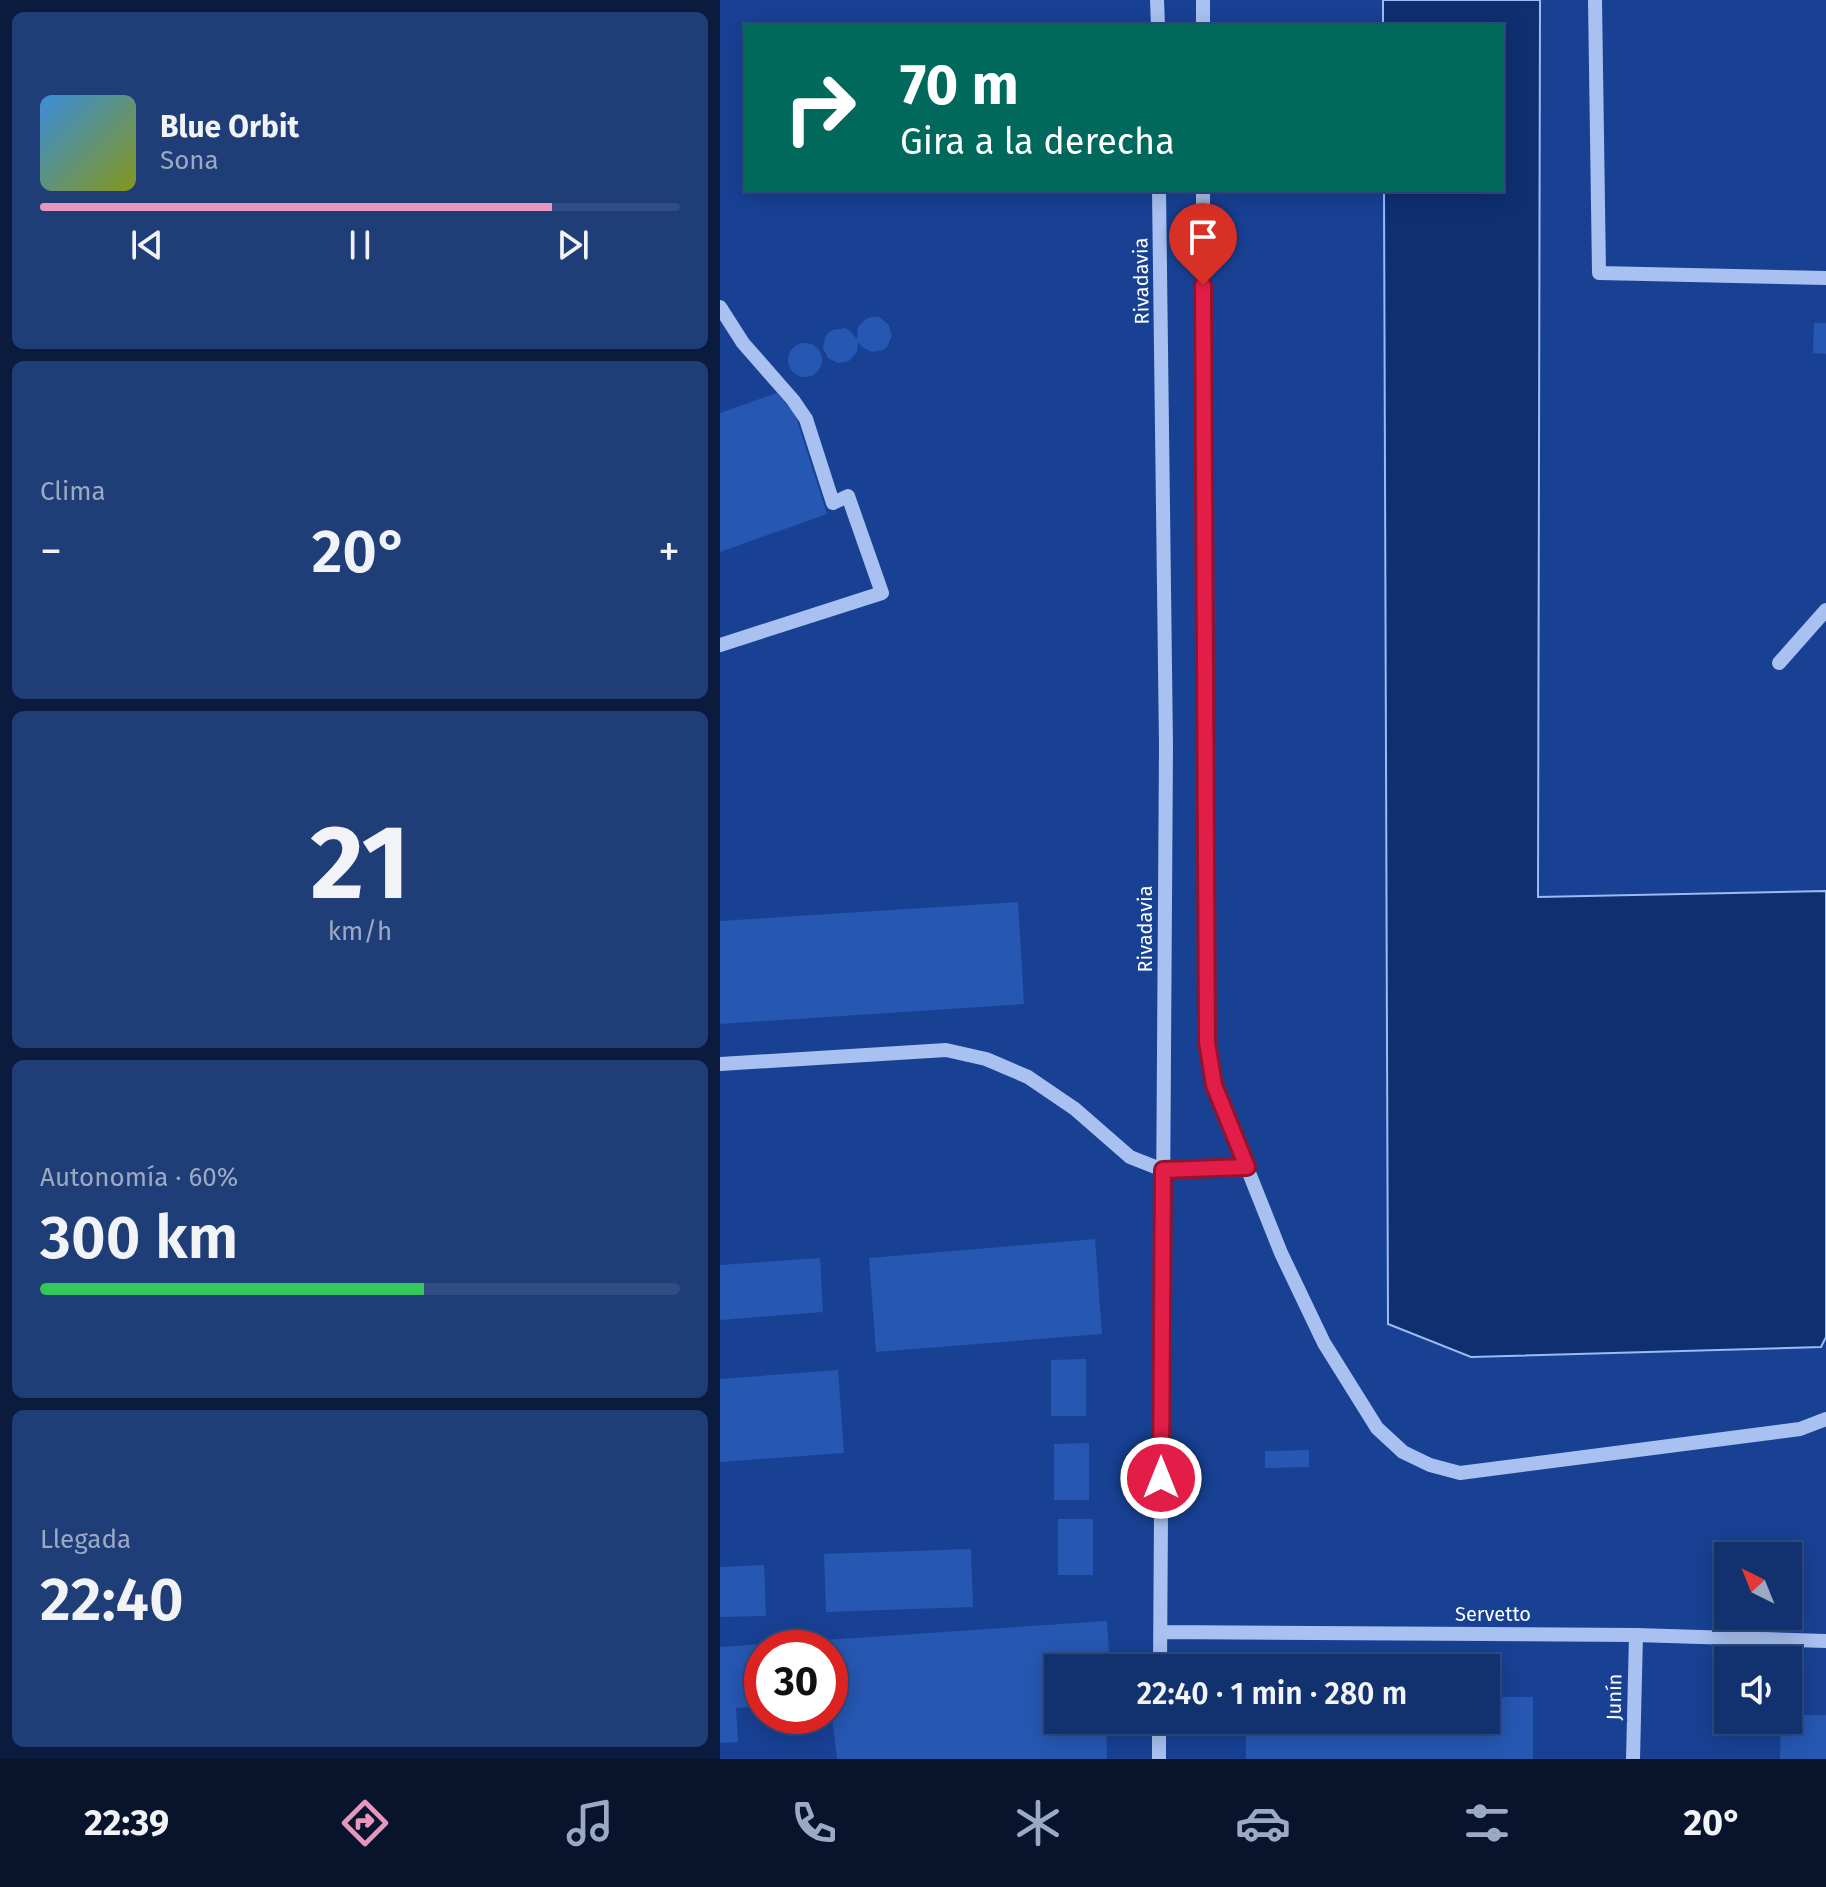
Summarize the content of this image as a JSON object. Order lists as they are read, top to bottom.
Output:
{
  "streets": {
    "street": ["Rivadavia", "Servetto", "Junín"]
  },
  "crossings": [
    ["Rivadavia", "Servetto"],
    ["Servetto", "Junín"]
  ],
  "north": "top left",
  "page": {
    "turn": ["70 m", "Gira a la derecha"],
    "song": ["Blue Orbit", "Sona"],
    "tile": [
      "Clima",
      ["21", "km/h"],
      ["Autonomía · 60%", "300 km"],
      ["Llegada", "22:40"]
    ],
    "heat": ["−", "20°", "+"],
    "limit": "30",
    "trip": "22:40 · 1 min · 280 m",
    "tabs": ["22:39", "20°"]
  }
}
